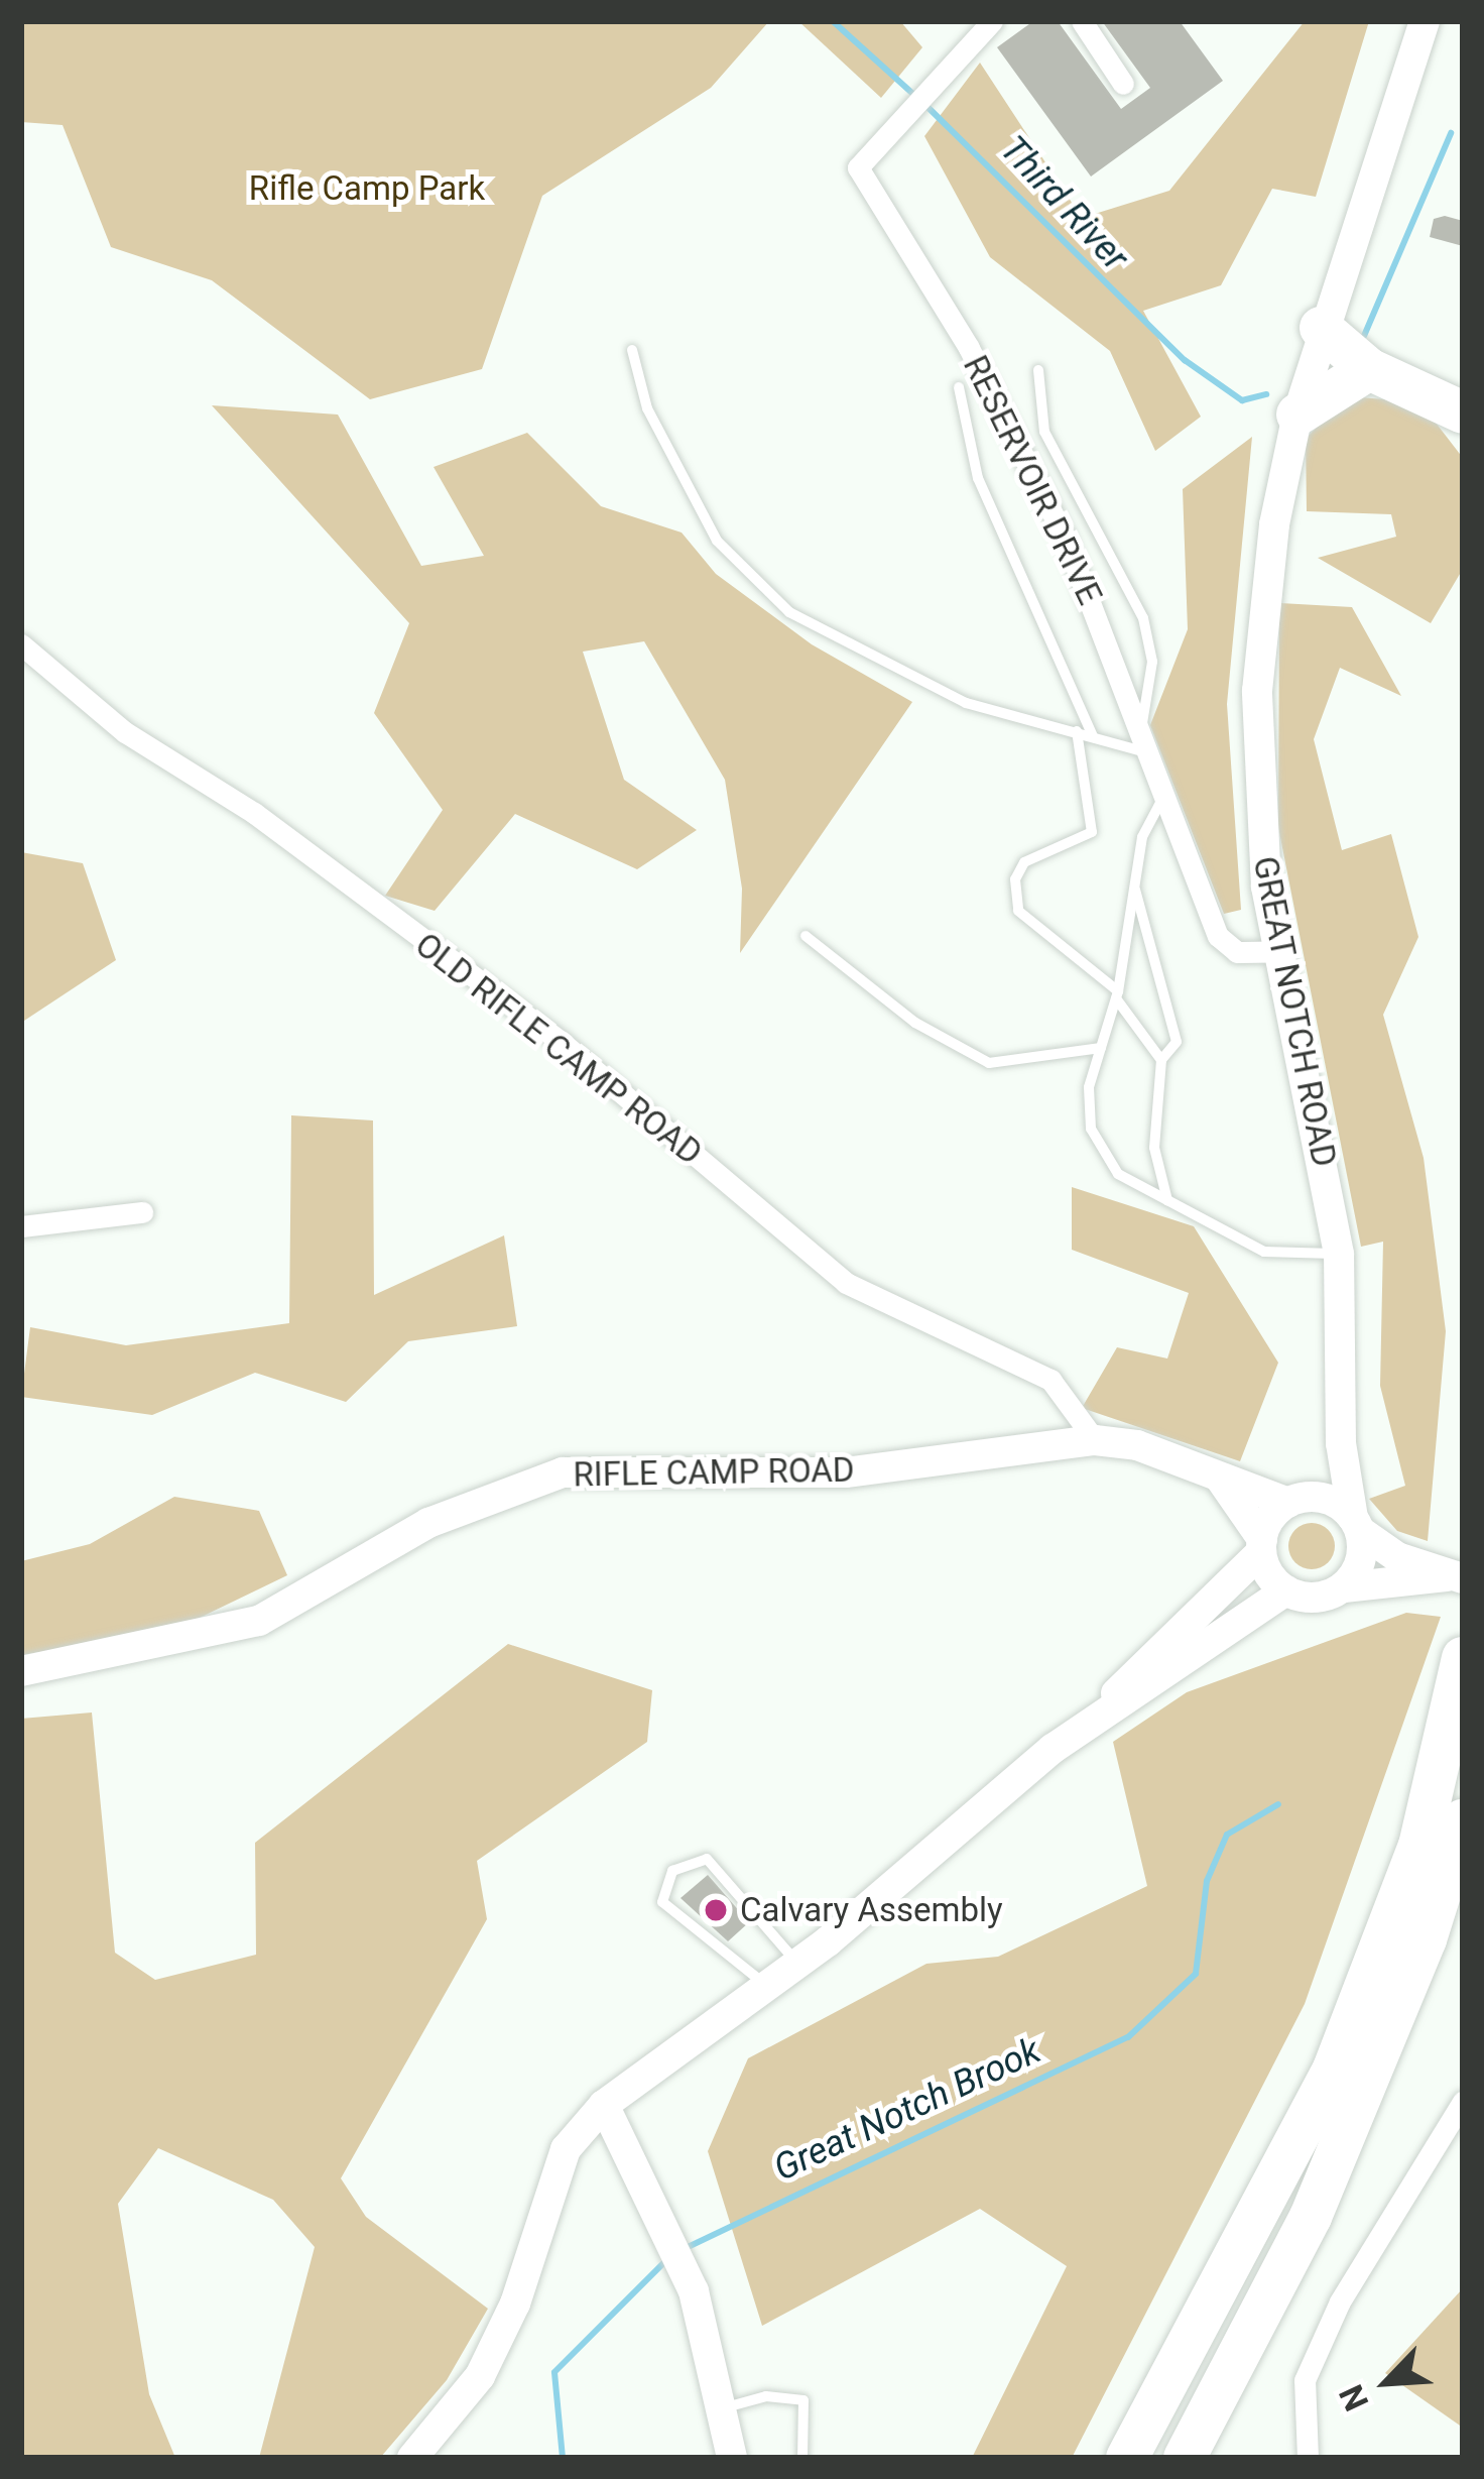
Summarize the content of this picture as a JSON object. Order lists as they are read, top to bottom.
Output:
{
  "streets": {
    "street": [
      "RESERVOIR DRIVE",
      "GREAT NOTCH ROAD",
      "OLD RIFLE CAMP ROAD",
      "RIFLE CAMP ROAD"
    ]
  },
  "crossings": [
    ["RESERVOIR DRIVE", "GREAT NOTCH ROAD"],
    ["GREAT NOTCH ROAD", "RIFLE CAMP ROAD"],
    ["OLD RIFLE CAMP ROAD", "RIFLE CAMP ROAD"]
  ],
  "water": ["Third River", "Great Notch Brook"],
  "parks": ["Rifle Camp Park"],
  "places": ["Calvary Assembly"],
  "north": "bottom left"
}
